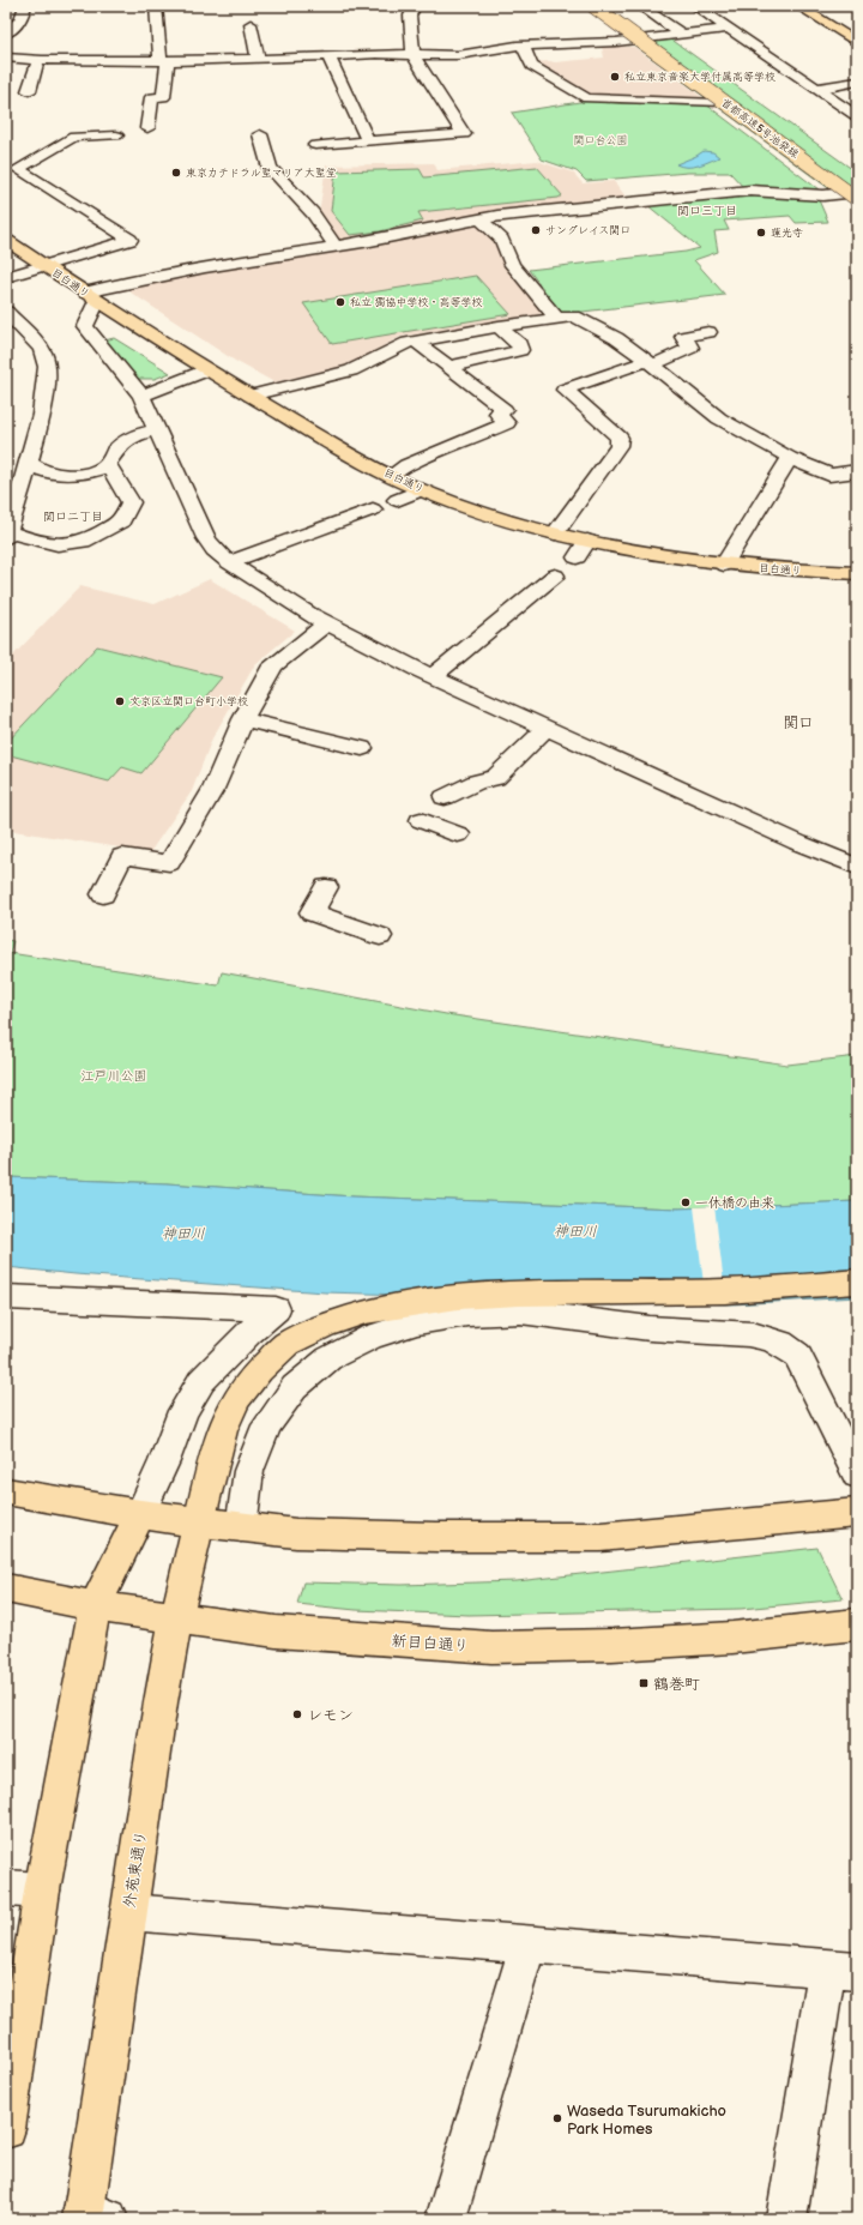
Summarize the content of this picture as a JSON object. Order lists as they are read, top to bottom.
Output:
{
  "streets": {
    "main road": [
      "首都高速5号池袋線",
      "目白通り",
      "新目白通り",
      "外苑東通り"
    ]
  },
  "crossings": [
    ["新目白通り", "外苑東通り"]
  ],
  "districts": ["関口三丁目", "関口二丁目", "関口"],
  "water": ["神田川"],
  "parks": ["関口台公園", "江戸川公園"],
  "places": {
    "other": [
      "私立東京音楽大学付属高等学校",
      "東京カテドラル聖マリア大聖堂",
      "サングレイス関口",
      "蓮光寺",
      "私立 獨協中学校・高等学校",
      "文京区立関口台町小学校",
      "一休橋の由来",
      "レモン",
      "Waseda Tsurumakicho Park Homes"
    ],
    "transit": ["鶴巻町"]
  }
}
